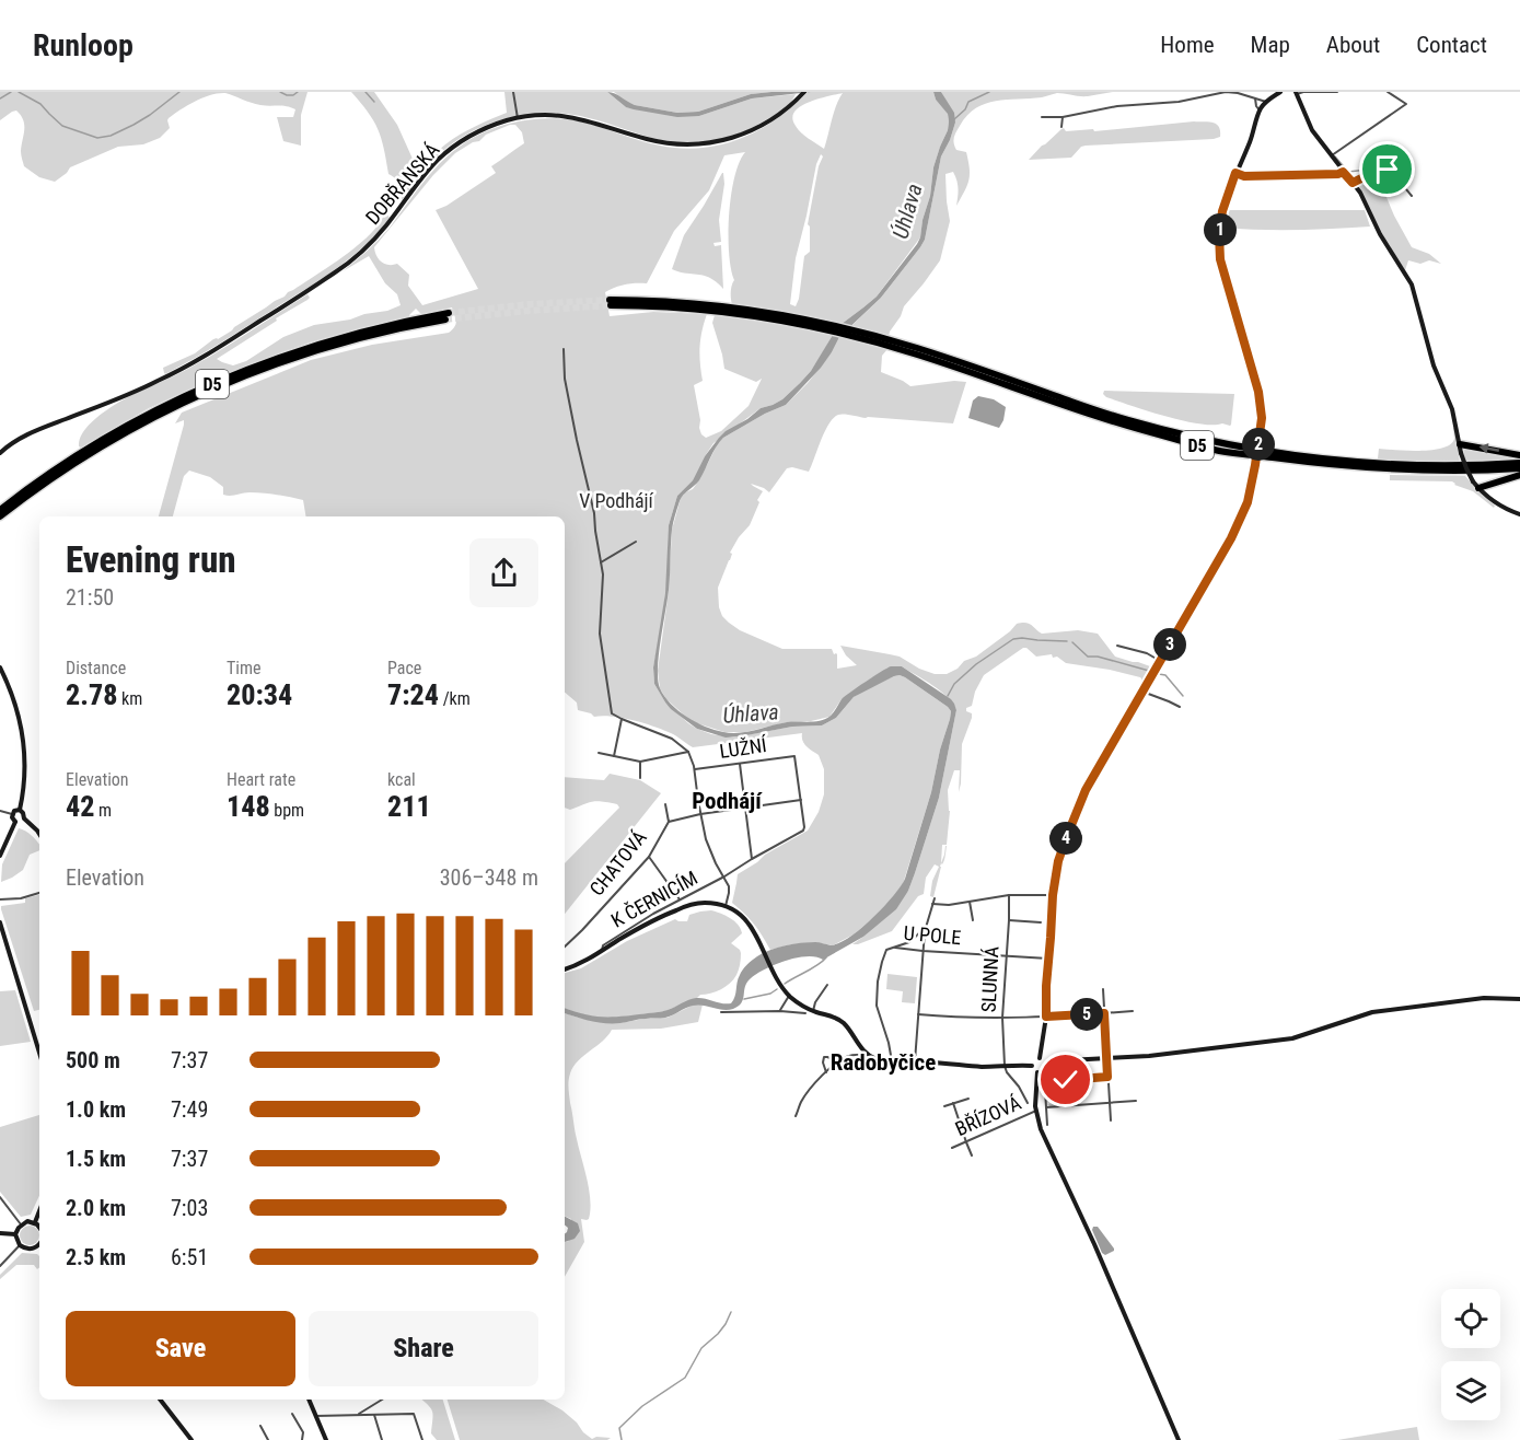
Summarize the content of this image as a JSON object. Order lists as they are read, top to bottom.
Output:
{
  "streets": {
    "highway": ["D5"],
    "street": [
      "DOBŘANSKÁ",
      "LUŽNÍ",
      "CHATOVÁ",
      "K ČERNICÍM",
      "U POLE",
      "SLUNNÁ",
      "BŘÍZOVÁ"
    ]
  },
  "crossings": [
    ["LUŽNÍ", "K ČERNICÍM"],
    ["U POLE", "SLUNNÁ"]
  ],
  "districts": ["Podhájí", "Radobyčice"],
  "water": ["Úhlava"],
  "parks": ["V Podhájí"],
  "page": {
    "header": "Runloop",
    "nav": [
      "Home",
      "Map",
      "About",
      "Contact"
    ],
    "pins": [
      "1",
      "2",
      "3",
      "4",
      "5"
    ],
    "heading": ["Evening run", "21:50"],
    "stats": [
      ["Distance", "2.78 km"],
      ["Time", "20:34"],
      ["Pace", "7:24 /km"],
      ["Elevation", "42 m"],
      ["Heart rate", "148 bpm"],
      ["kcal", "211"]
    ],
    "chart": ["Elevation", "306–348 m"],
    "list": [
      {
        "name": "500 m",
        "note": "7:37"
      },
      {
        "name": "1.0 km",
        "note": "7:49"
      },
      {
        "name": "1.5 km",
        "note": "7:37"
      },
      {
        "name": "2.0 km",
        "note": "7:03"
      },
      {
        "name": "2.5 km",
        "note": "6:51"
      }
    ],
    "buttons": ["Save", "Share"]
  }
}
